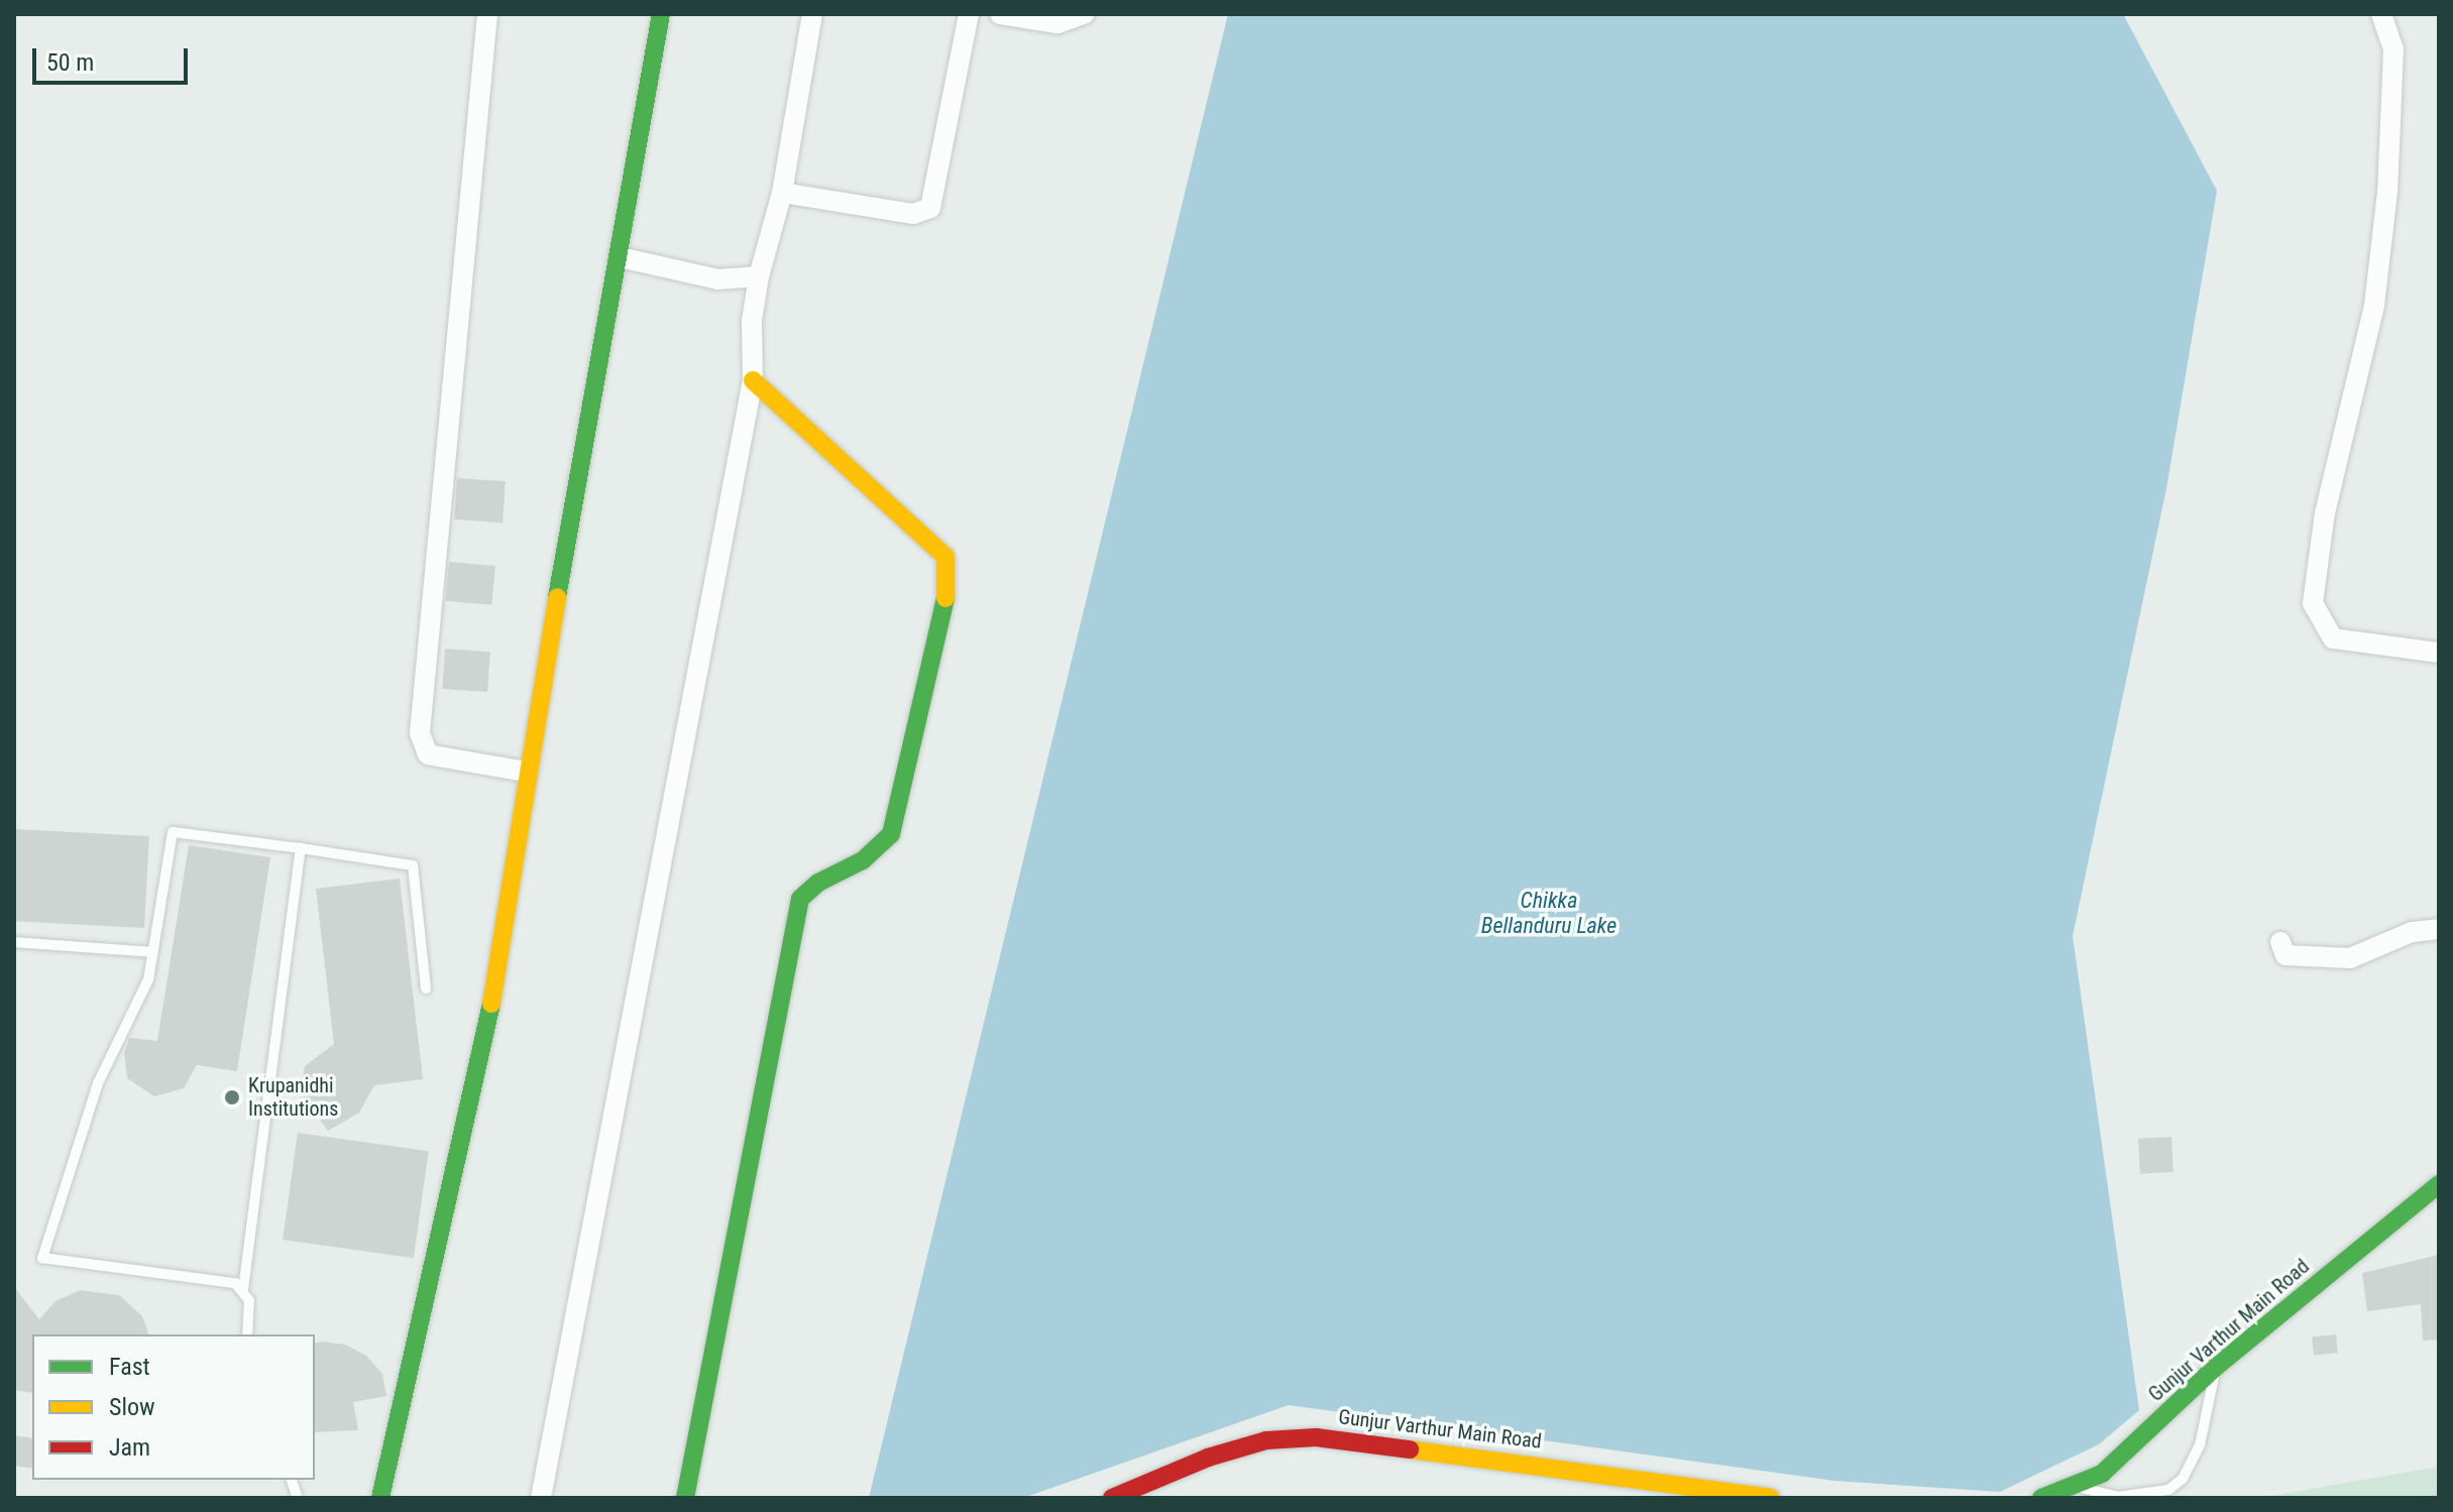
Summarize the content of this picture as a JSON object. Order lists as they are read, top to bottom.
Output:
{
  "streets": {
    "street": ["Gunjur Varthur Main Road"]
  },
  "water": ["Chikka Bellanduru Lake"],
  "places": ["Krupanidhi Institutions"],
  "legend": ["Fast", "Slow", "Jam"],
  "scale_bar": "50 m"
}
